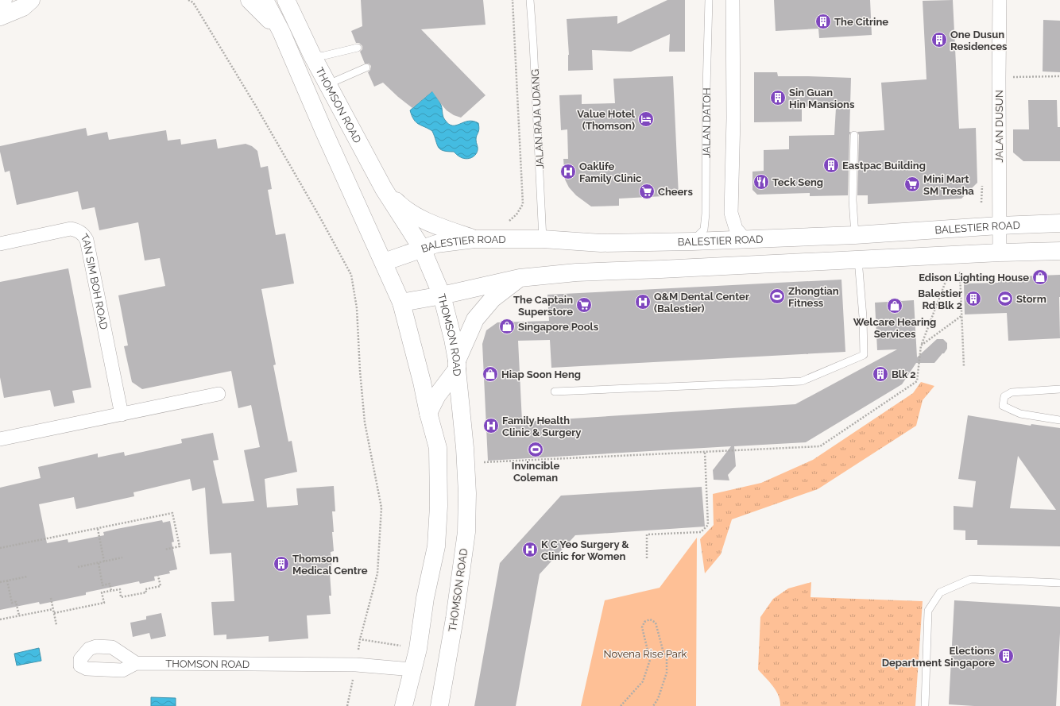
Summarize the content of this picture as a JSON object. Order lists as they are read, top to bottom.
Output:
{
  "streets": {
    "main road": ["THOMSON ROAD", "BALESTIER ROAD"],
    "street": ["JALAN DUSUN", "TAN SIM BOH ROAD"],
    "lane": ["JALAN RAJA UDANG", "JALAN DATOH"]
  },
  "crossings": [
    ["THOMSON ROAD", "BALESTIER ROAD"],
    ["JALAN RAJA UDANG", "BALESTIER ROAD"],
    ["JALAN DATOH", "BALESTIER ROAD"],
    ["JALAN DUSUN", "BALESTIER ROAD"]
  ],
  "parks": ["Novena Rise Park"],
  "places": {
    "building": [
      "The Citrine",
      "One Dusun Residences",
      "Sin Guan Hin Mansions",
      "Eastpac Building",
      "Balestier Rd Blk 2",
      "Blk 2",
      "Thomson Medical Centre",
      "Elections Department Singapore"
    ],
    "hotel": ["Value Hotel (Thomson)"],
    "hospital": [
      "Oaklife Family Clinic",
      "Q&M Dental Center (Balestier)",
      "Family Health Clinic & Surgery",
      "K C Yeo Surgery & Clinic for Women"
    ],
    "restaurant": ["Teck Seng"],
    "supermarket": ["Mini Mart SM Tresha", "Cheers", "The Captain Superstore"],
    "shop": [
      "Edison Lighting House",
      "Welcare Hearing Services",
      "Singapore Pools",
      "Hiap Soon Heng"
    ],
    "sports": ["Zhongtian Fitness", "Storm", "Invincible Coleman"]
  }
}
